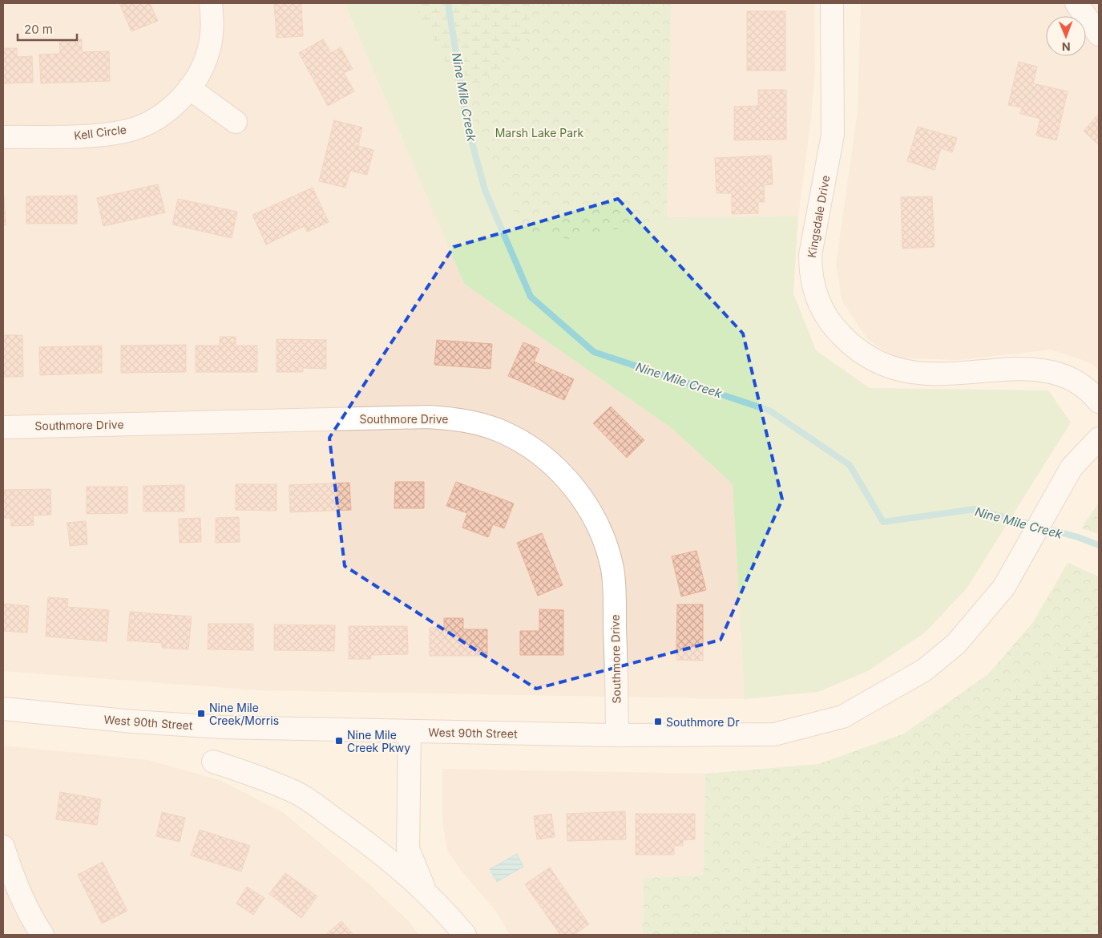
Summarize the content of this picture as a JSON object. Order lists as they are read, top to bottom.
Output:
{
  "streets": {
    "street": [
      "Kell Circle",
      "Kingsdale Drive",
      "Southmore Drive",
      "West 90th Street"
    ]
  },
  "crossings": [
    ["Southmore Drive", "West 90th Street"]
  ],
  "water": ["Nine Mile Creek"],
  "parks": ["Marsh Lake Park"],
  "places": {
    "transit": ["Nine Mile Creek/Morris", "Southmore Dr", "Nine Mile Creek Pkwy"]
  },
  "scale_bar": "20 m",
  "north": "bottom"
}
